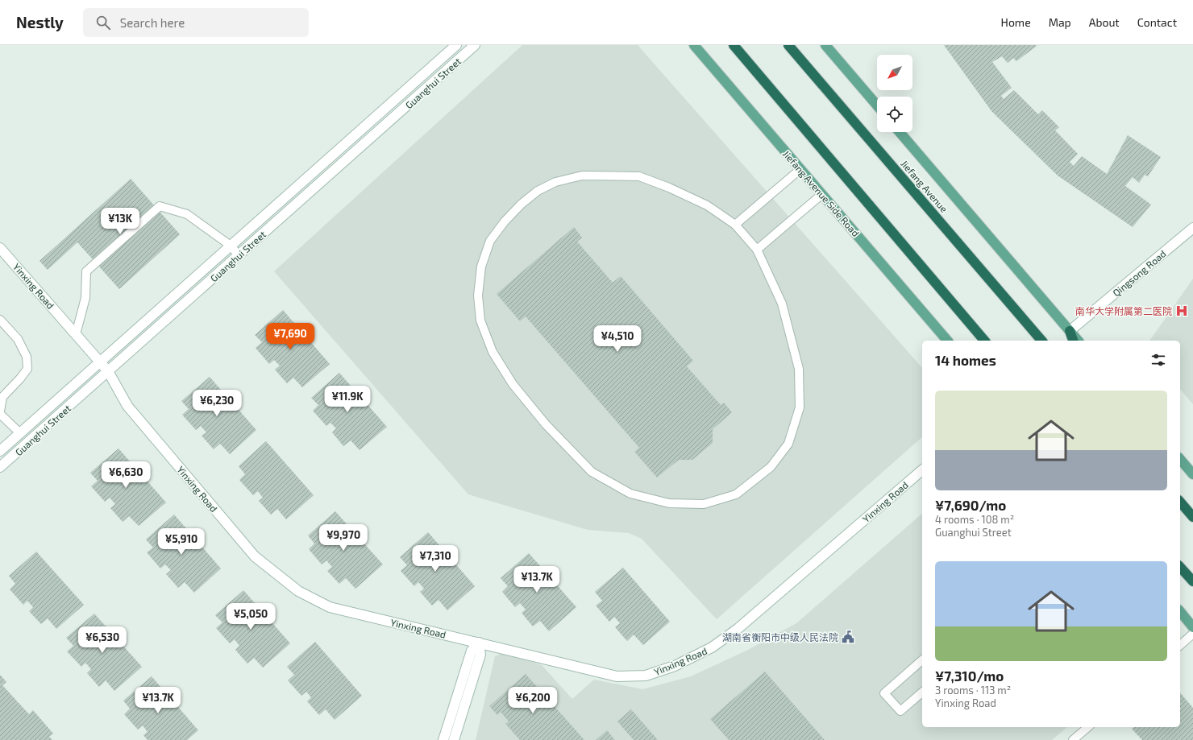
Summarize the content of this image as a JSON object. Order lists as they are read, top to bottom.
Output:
{
  "streets": {
    "highway": ["Jiefang Avenue"],
    "main road": ["Jiefang Avenue Side Road"],
    "street": ["Guanghui Street", "Qingsong Road", "Yinxing Road"]
  },
  "crossings": [
    ["Guanghui Street", "Yinxing Road"]
  ],
  "places": {
    "hospital": ["南华大学附属第二医院"],
    "public building": ["湖南省衡阳市中级人民法院"]
  },
  "north": "bottom left",
  "page": {
    "header": "Nestly",
    "search": "Search here",
    "nav": [
      "Home",
      "Map",
      "About",
      "Contact"
    ],
    "price": [
      "¥13K",
      "¥7,690",
      "¥4,510",
      "¥11.9K",
      "¥6,230",
      "¥6,630",
      "¥9,970",
      "¥5,910",
      "¥7,310",
      "¥13.7K",
      "¥5,050",
      "¥6,530",
      "¥13.7K",
      "¥6,200"
    ],
    "heading": "14 homes",
    "list": [
      {
        "name": "¥7,690/mo",
        "note": "4 rooms · 108 m² · Guanghui Street"
      },
      {
        "name": "¥7,310/mo",
        "note": "3 rooms · 113 m² · Yinxing Road"
      }
    ]
  }
}
